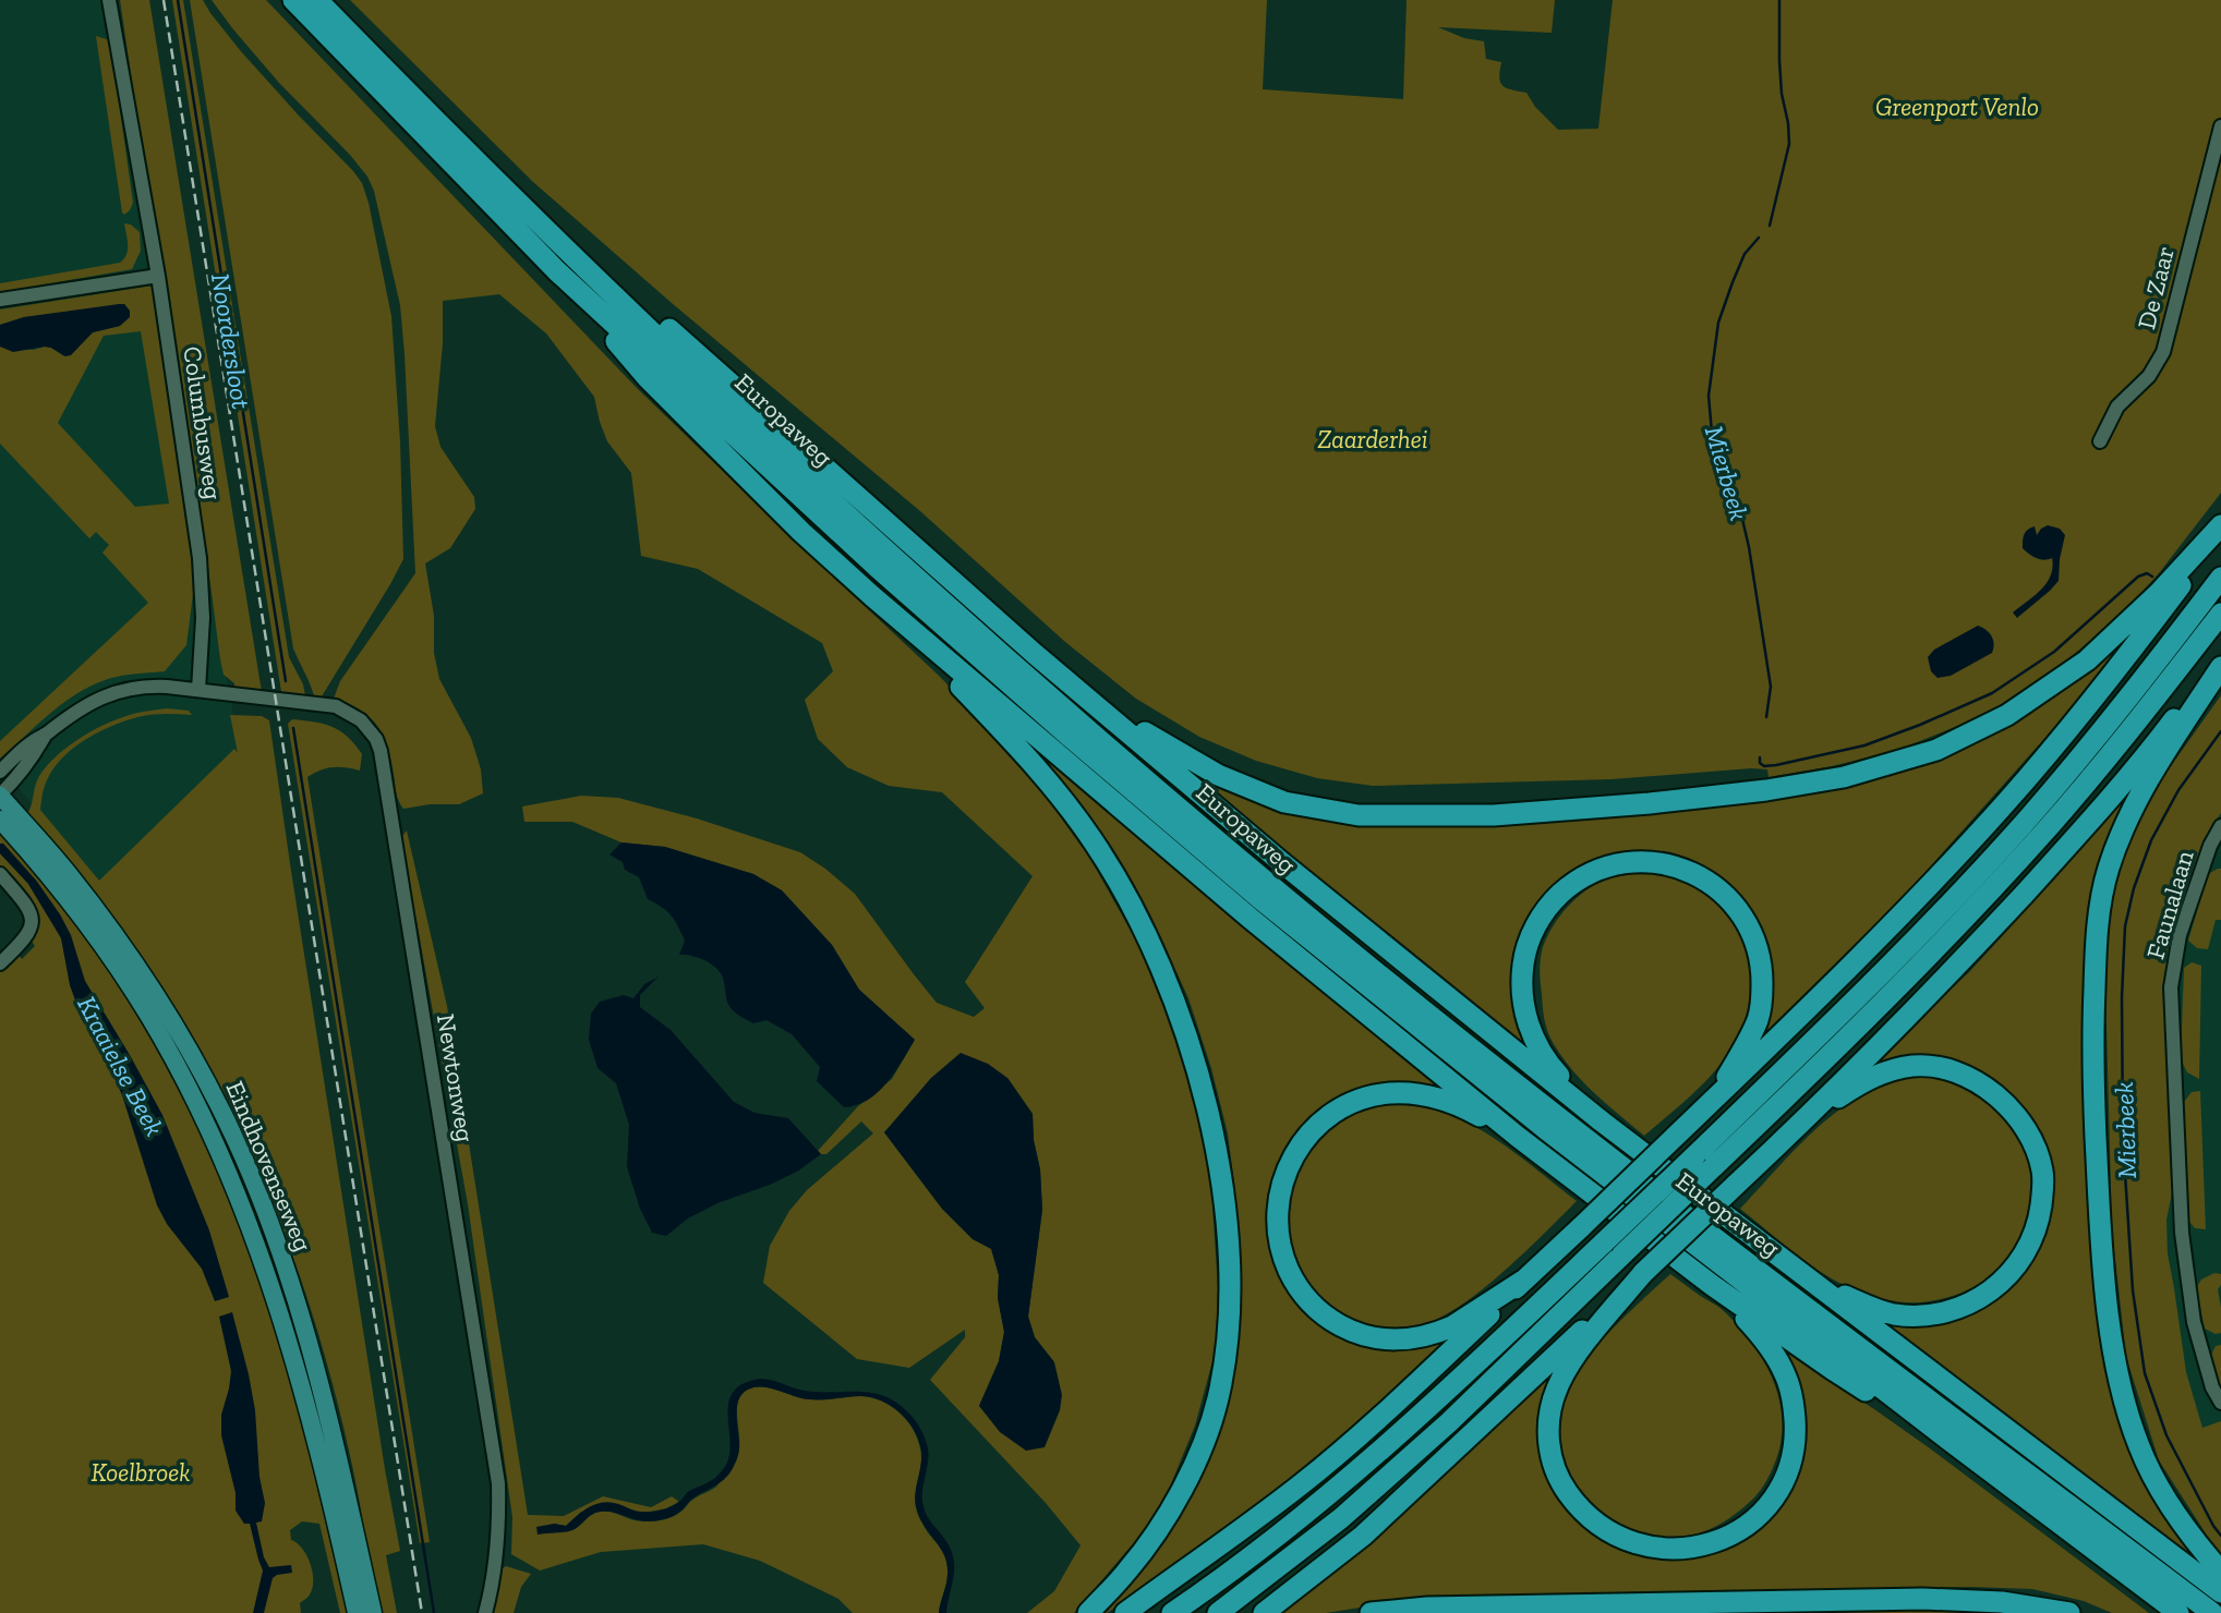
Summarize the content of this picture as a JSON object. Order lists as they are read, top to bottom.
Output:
{
  "streets": {
    "highway": ["Europaweg"],
    "main road": ["Eindhovenseweg"],
    "street": [
      "De Zaar",
      "Columbusweg",
      "Faunalaan",
      "Newtonweg"
    ]
  },
  "crossings": [
    ["Columbusweg", "Newtonweg"]
  ],
  "water": ["Noordersloot", "Mierbeek", "Kraaielse Beek"],
  "parks": ["Greenport Venlo", "Zaarderhei", "Koelbroek"]
}
